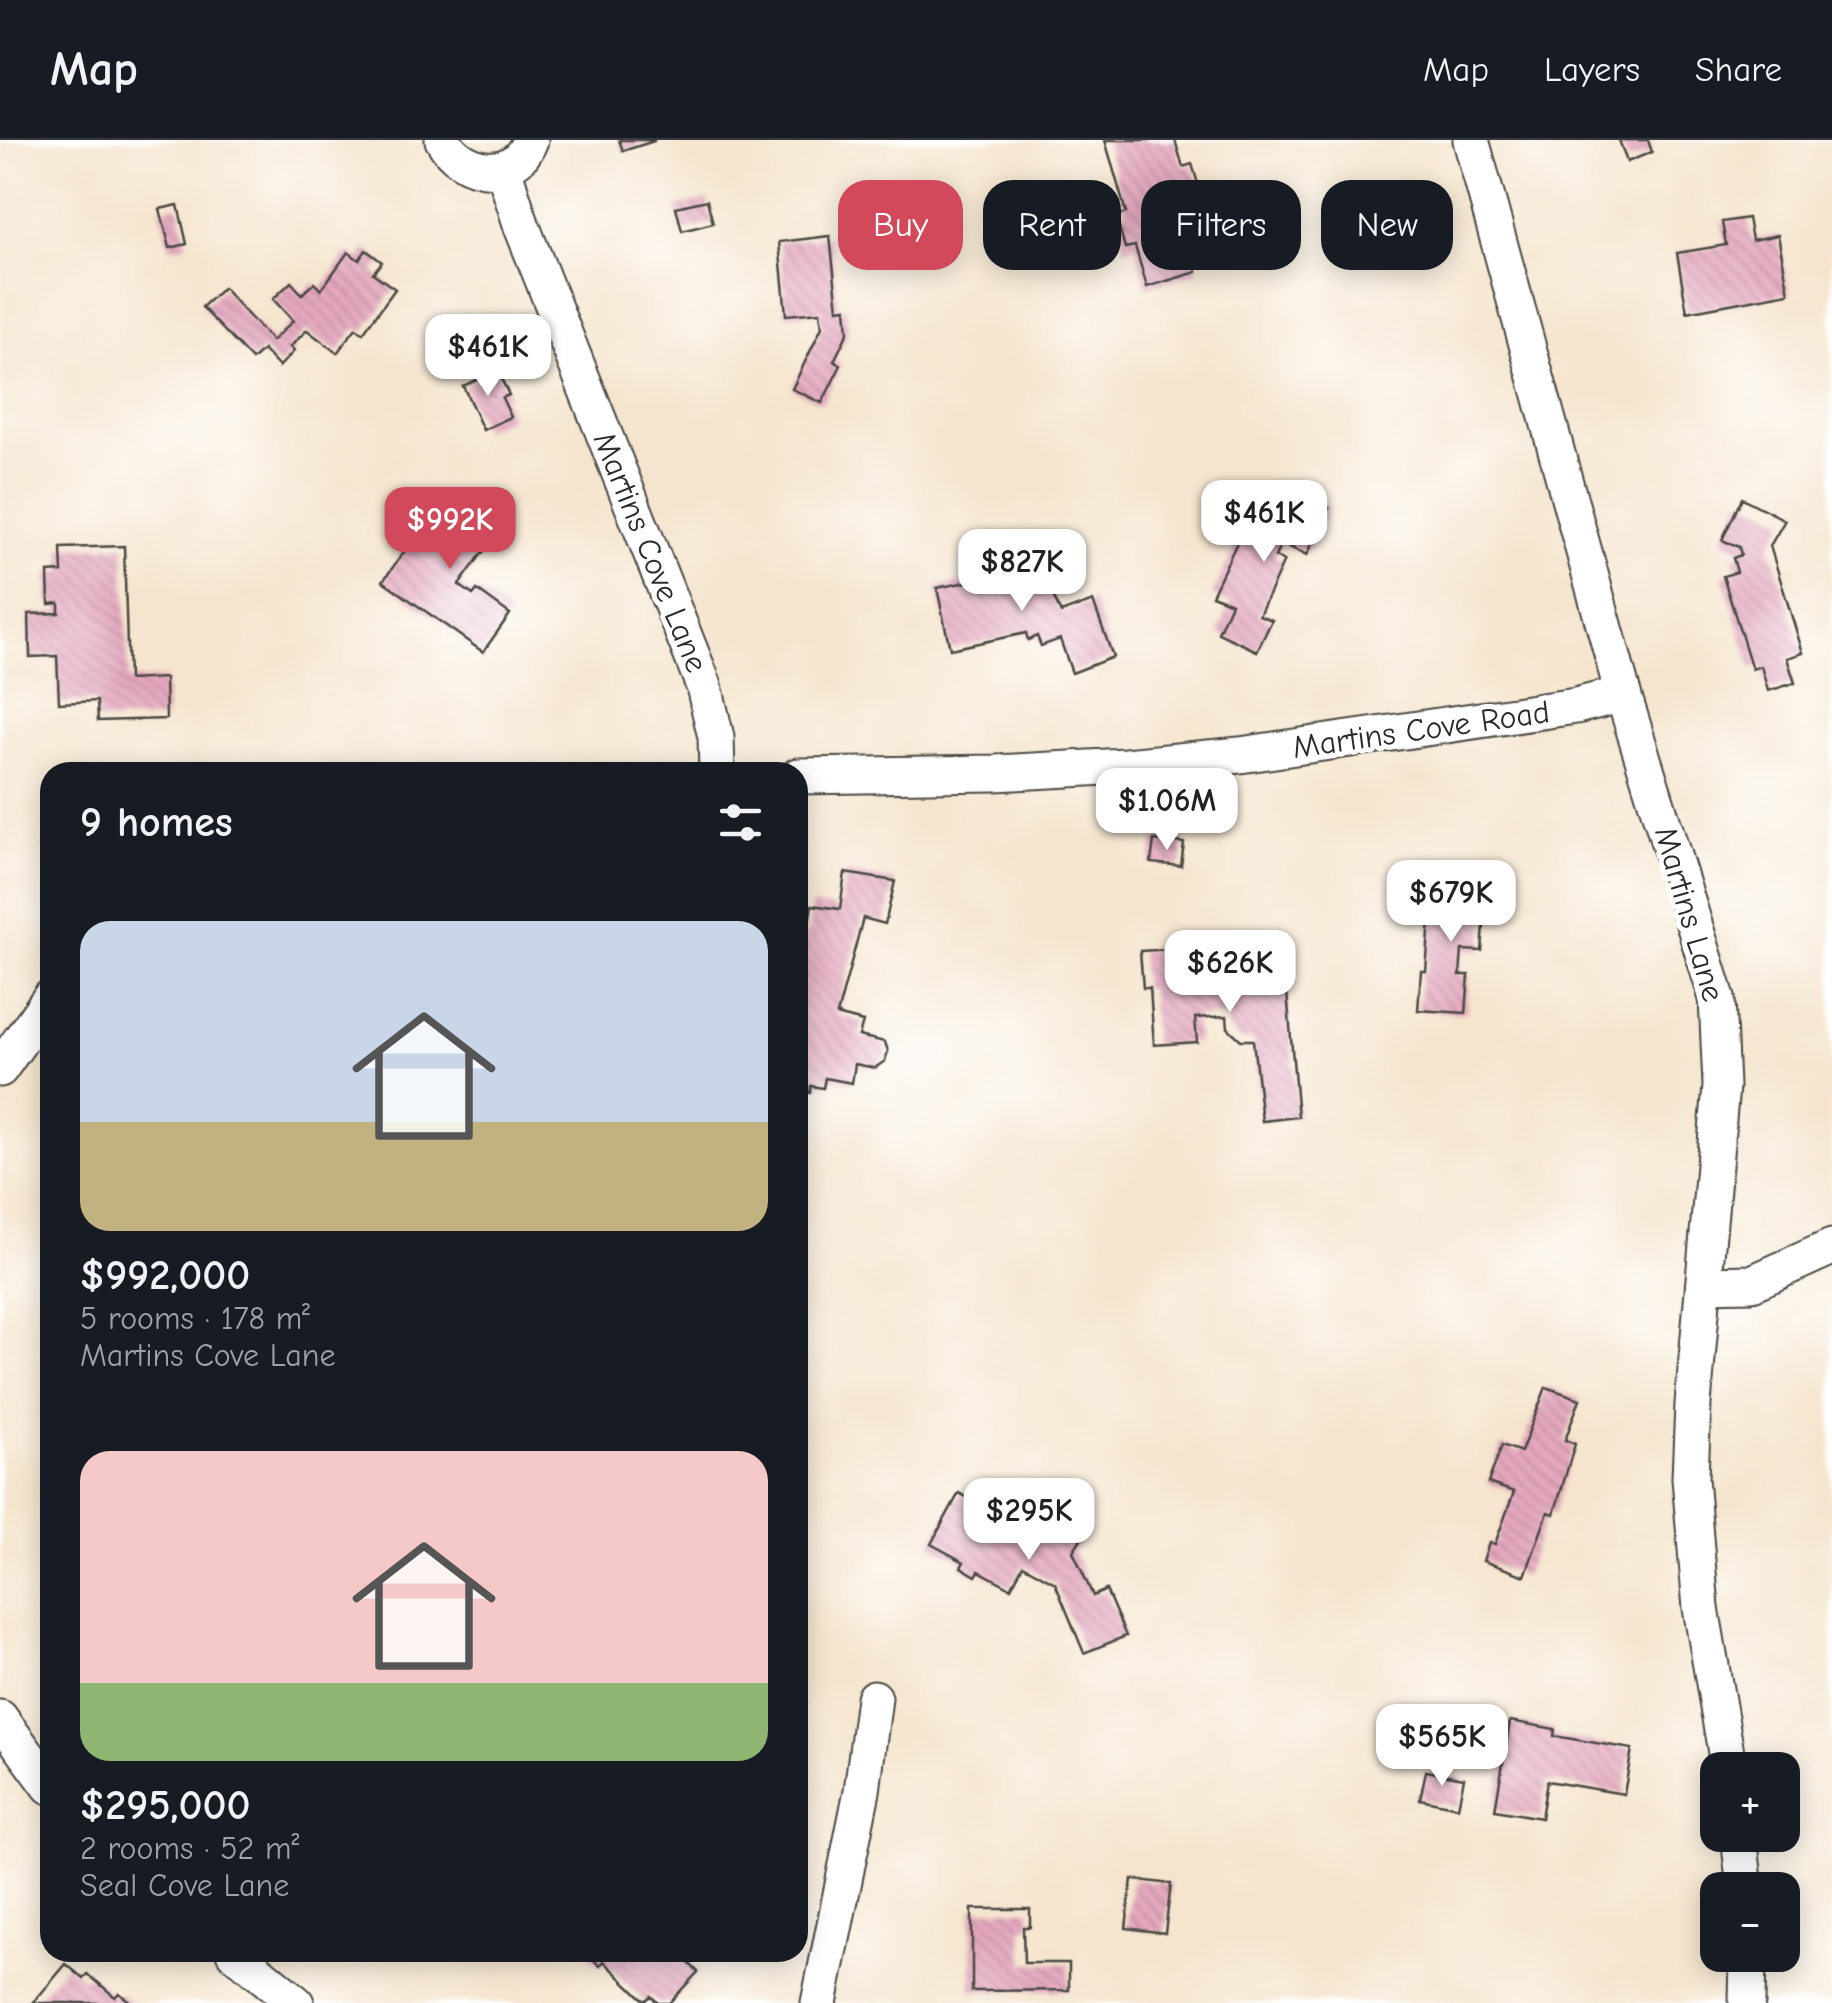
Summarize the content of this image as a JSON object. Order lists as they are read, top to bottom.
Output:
{
  "streets": {
    "street": ["Martins Cove Lane", "Martins Cove Road", "Martins Lane"]
  },
  "crossings": [
    ["Martins Cove Road", "Martins Lane"]
  ],
  "page": {
    "header": "Map",
    "nav": ["Map", "Layers", "Share"],
    "chip": [
      "Buy",
      "Rent",
      "Filters",
      "New"
    ],
    "price": [
      "$461K",
      "$461K",
      "$992K",
      "$827K",
      "$1.06M",
      "$679K",
      "$626K",
      "$295K",
      "$565K"
    ],
    "heading": "9 homes",
    "list": [
      {
        "name": "$992,000",
        "note": "5 rooms · 178 m² · Martins Cove Lane"
      },
      {
        "name": "$295,000",
        "note": "2 rooms · 52 m² · Seal Cove Lane"
      }
    ],
    "map_buttons": ["+", "−"]
  }
}
